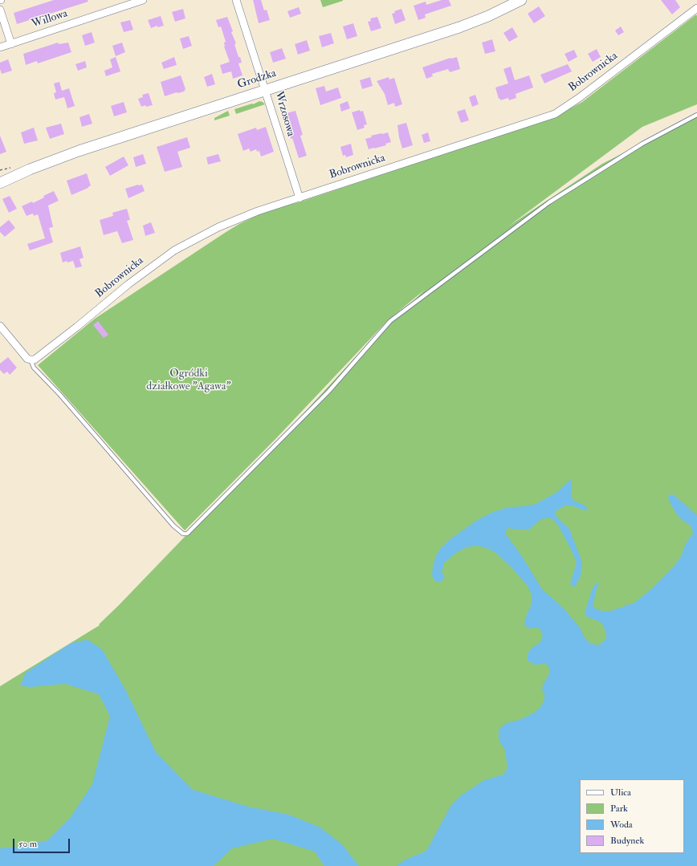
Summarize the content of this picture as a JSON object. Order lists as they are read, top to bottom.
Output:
{
  "streets": {
    "street": [
      "Willowa",
      "Bobrownicka",
      "Grodzka",
      "Wrzosowa"
    ]
  },
  "crossings": [
    ["Bobrownicka", "Wrzosowa"],
    ["Grodzka", "Wrzosowa"]
  ],
  "parks": ["Ogródki działkowe \"Agawa\""],
  "legend": [
    "Ulica",
    "Park",
    "Woda",
    "Budynek"
  ],
  "scale_bar": "50 m"
}
